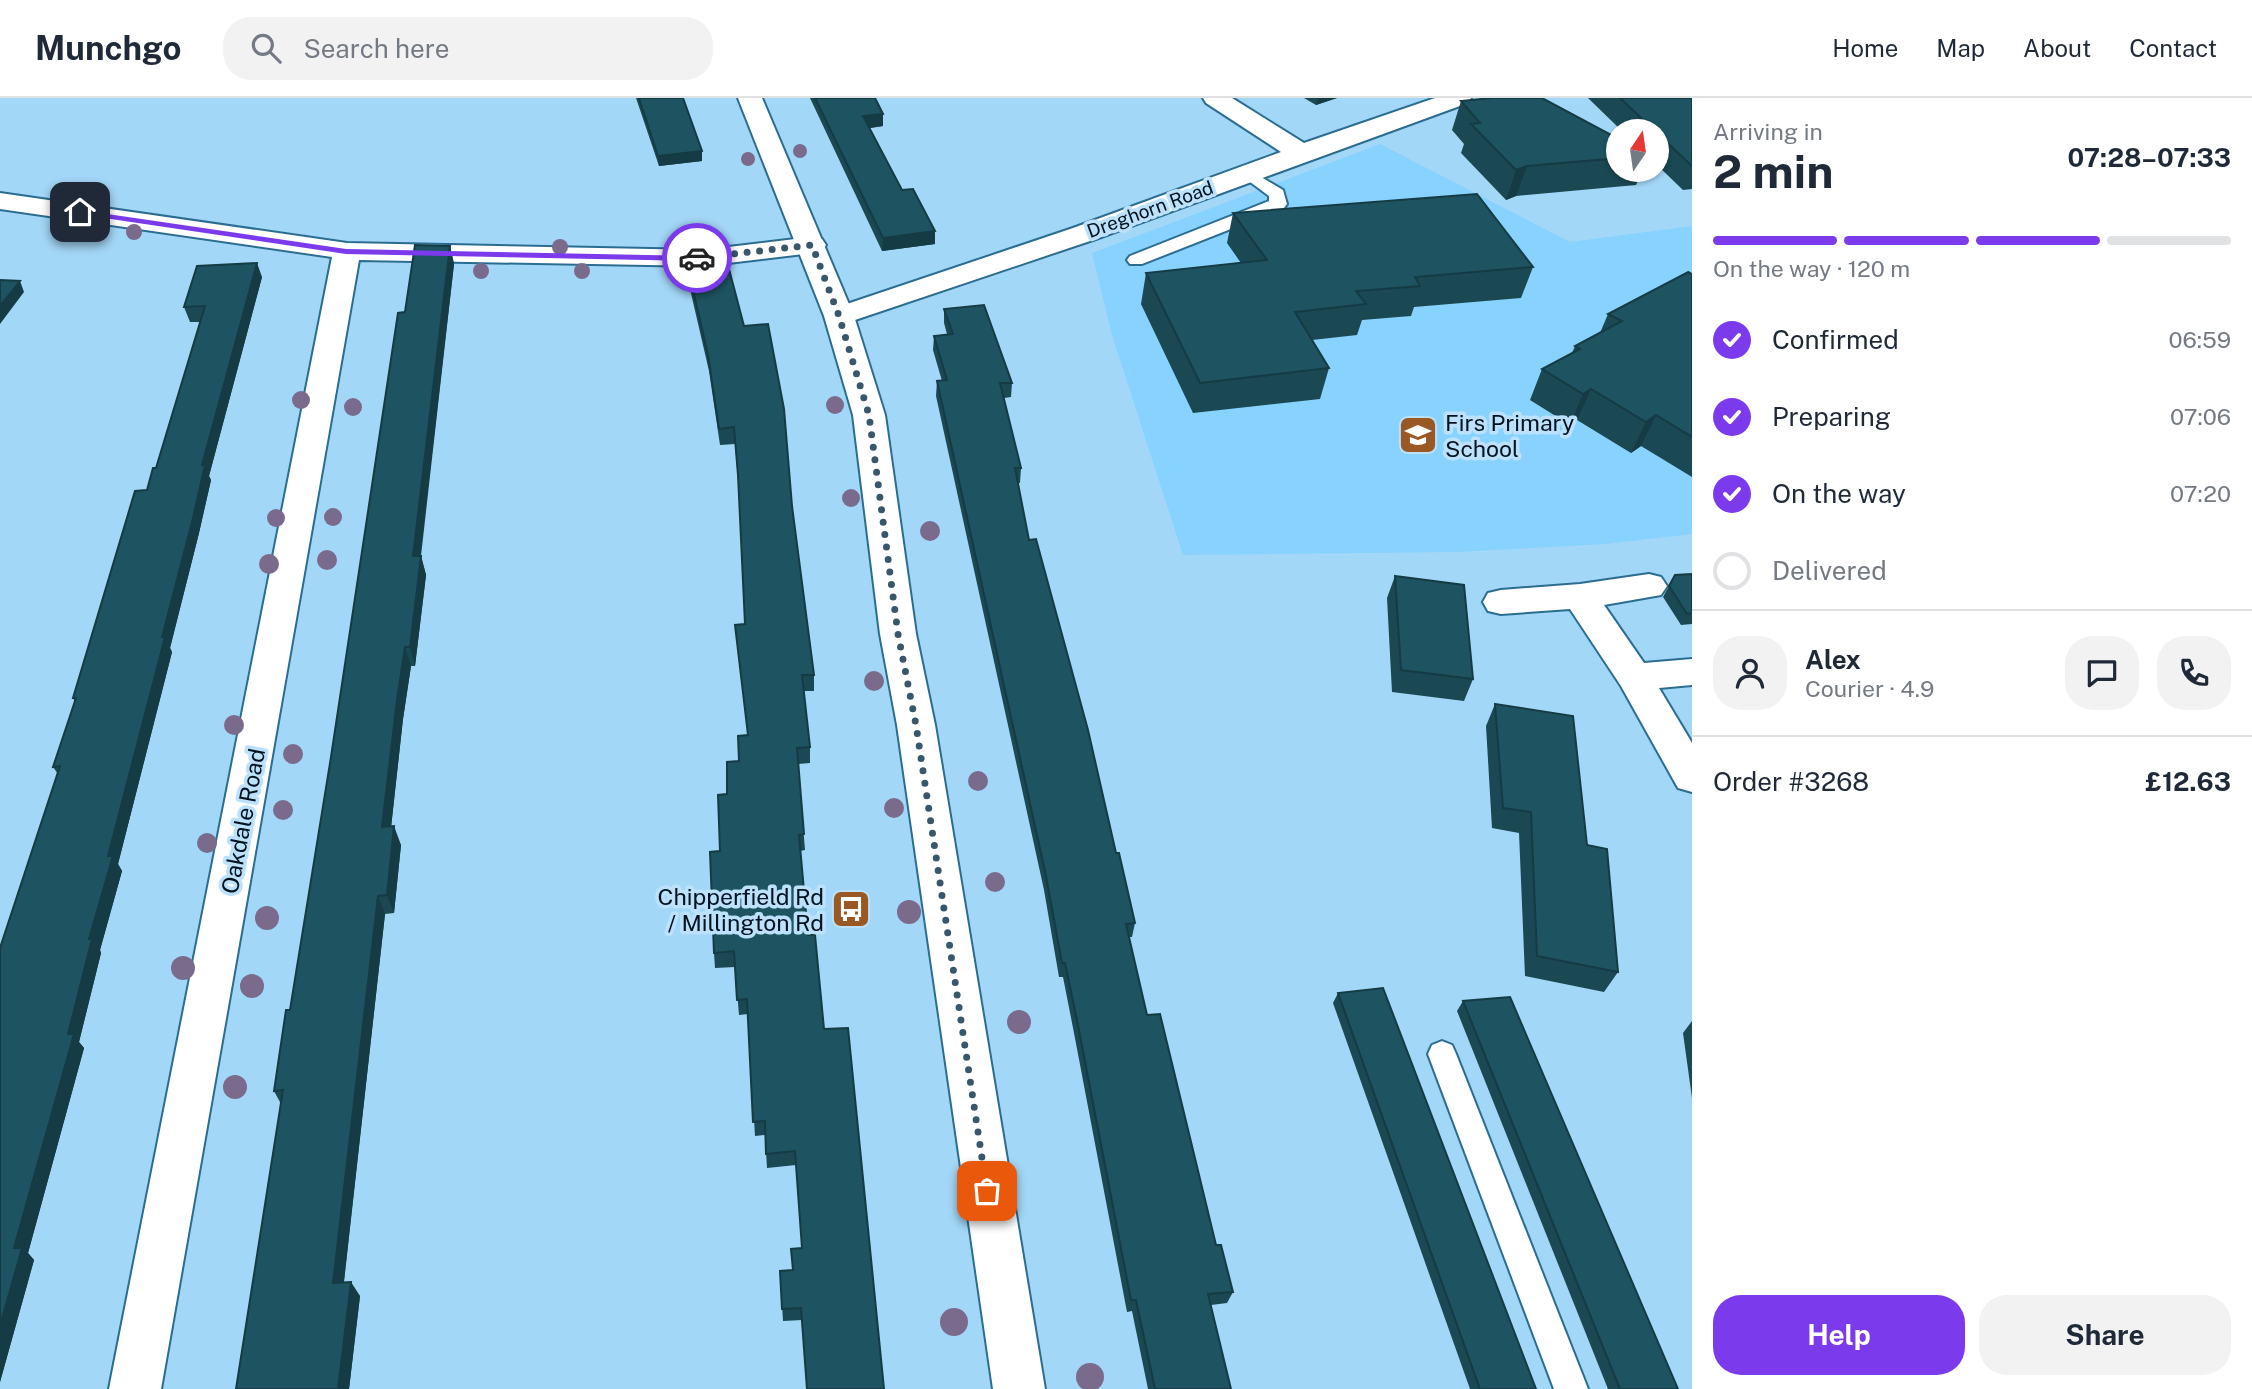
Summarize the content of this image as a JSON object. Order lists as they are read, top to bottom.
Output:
{
  "streets": {
    "street": ["Dreghorn Road", "Oakdale Road"]
  },
  "places": {
    "school or university": ["Firs Primary School"],
    "bus stop": ["Chipperfield Rd / Millington Rd"]
  },
  "north": "top",
  "page": {
    "header": "Munchgo",
    "search": "Search here",
    "nav": [
      "Home",
      "Map",
      "About",
      "Contact"
    ],
    "heading": ["2 min", "Arriving in", "07:28–07:33"],
    "panel": [
      "Alex",
      "Courier · 4.9",
      "Order #3268",
      "£12.63"
    ],
    "bar": "On the way · 120 m",
    "list": [
      ["Confirmed", "06:59"],
      ["Preparing", "07:06"],
      ["On the way", "07:20"],
      "Delivered"
    ],
    "buttons": ["Help", "Share"]
  }
}
